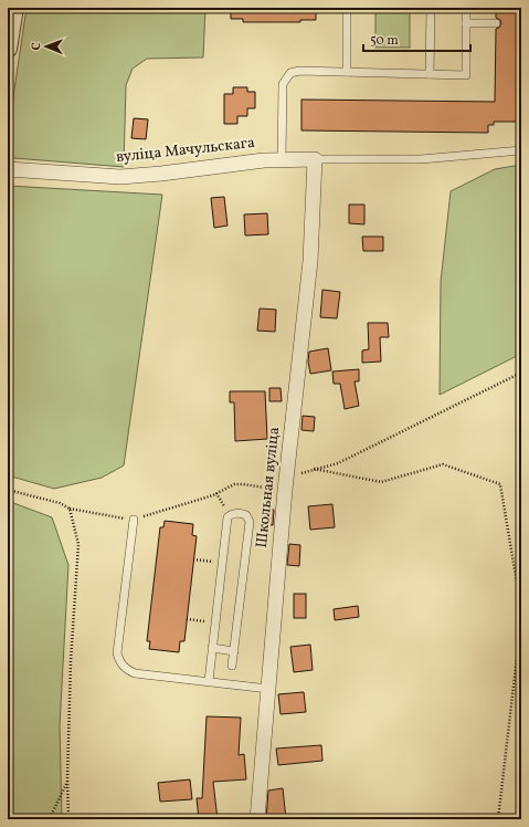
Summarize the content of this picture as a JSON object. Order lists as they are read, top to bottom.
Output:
{
  "streets": {
    "street": ["вуліца Мачульскага", "Школьная вуліца"]
  },
  "crossings": [
    ["вуліца Мачульскага", "Школьная вуліца"]
  ],
  "scale_bar": "50 m",
  "north": "left"
}
